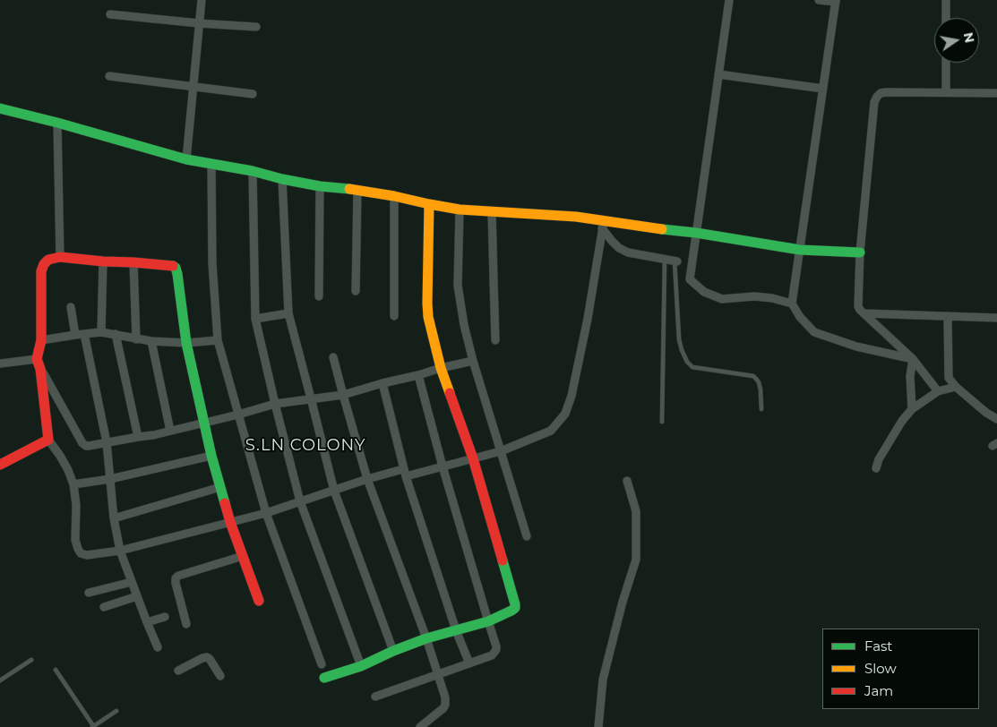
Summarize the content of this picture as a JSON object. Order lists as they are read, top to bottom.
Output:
{
  "districts": ["S.LN COLONY"],
  "legend": ["Fast", "Slow", "Jam"],
  "north": "right"
}
